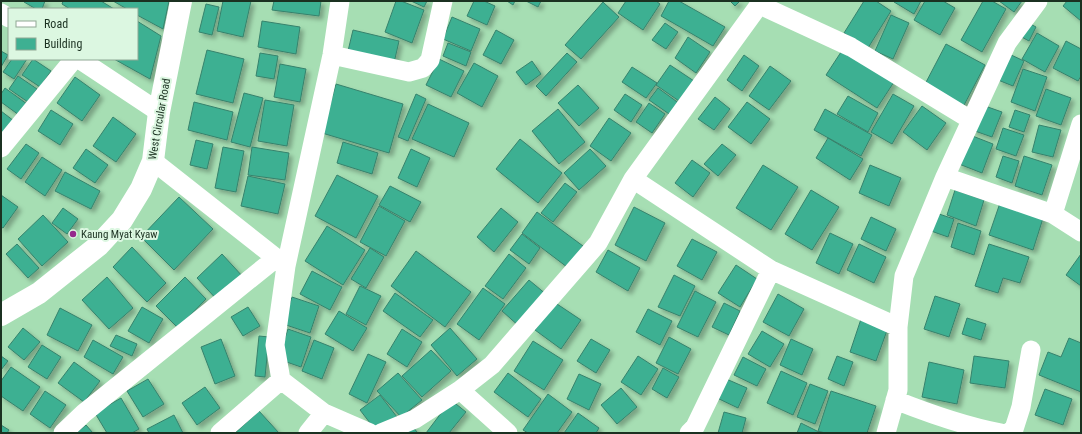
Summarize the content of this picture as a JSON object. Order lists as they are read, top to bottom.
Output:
{
  "streets": {
    "street": ["West Circular Road"]
  },
  "places": ["Kaung Myat Kyaw"],
  "legend": ["Road", "Building"]
}
